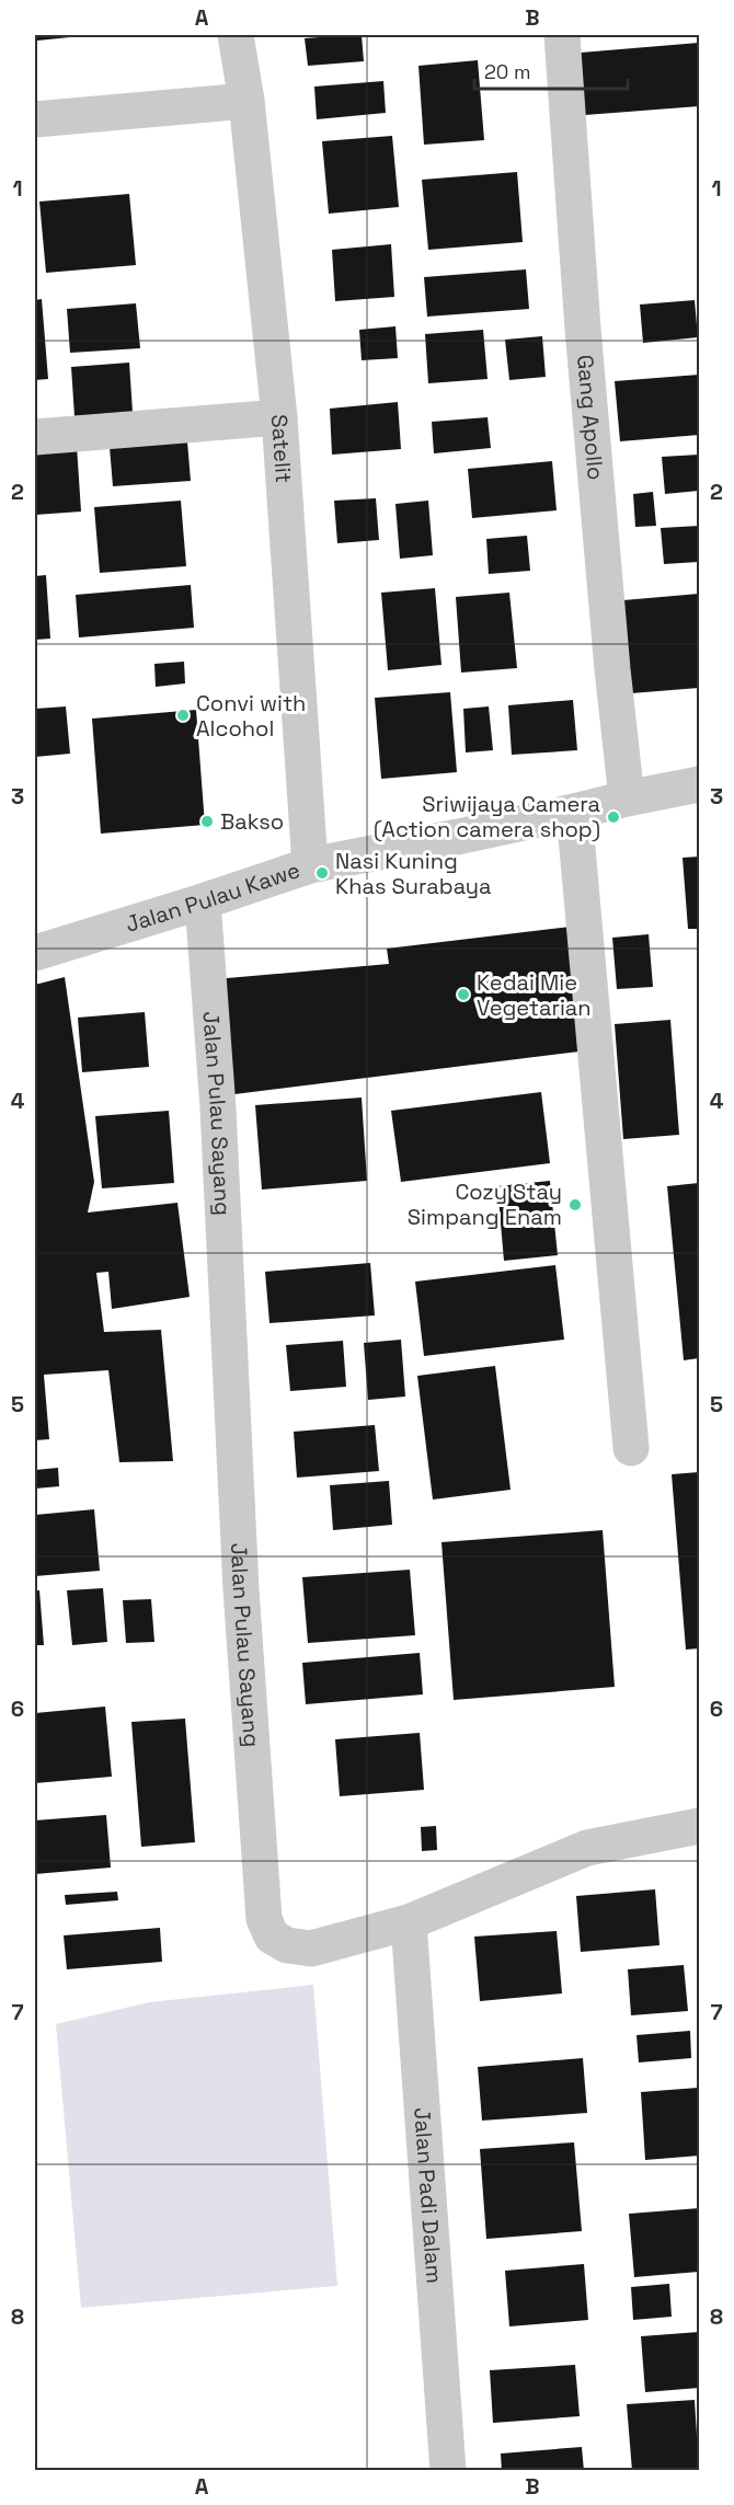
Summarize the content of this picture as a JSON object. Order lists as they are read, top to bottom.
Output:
{
  "streets": {
    "street": [
      "Gang Apollo",
      "Satelit",
      "Jalan Pulau Kawe",
      "Jalan Pulau Sayang",
      "Jalan Padi Dalam"
    ]
  },
  "crossings": [
    ["Gang Apollo", "Jalan Pulau Kawe"],
    ["Satelit", "Jalan Pulau Kawe"],
    ["Jalan Pulau Kawe", "Jalan Pulau Sayang"],
    ["Jalan Pulau Sayang", "Jalan Padi Dalam"]
  ],
  "places": [
    "Convi with Alcohol",
    "Sriwijaya Camera (Action camera shop)",
    "Bakso",
    "Nasi Kuning Khas Surabaya",
    "Kedai Mie Vegetarian",
    "Cozy Stay Simpang Enam"
  ],
  "scale_bar": "20 m",
  "grid": {
    "columns": ["A", "B"],
    "rows": [
      "1",
      "2",
      "3",
      "4",
      "5",
      "6",
      "7",
      "8"
    ]
  }
}
